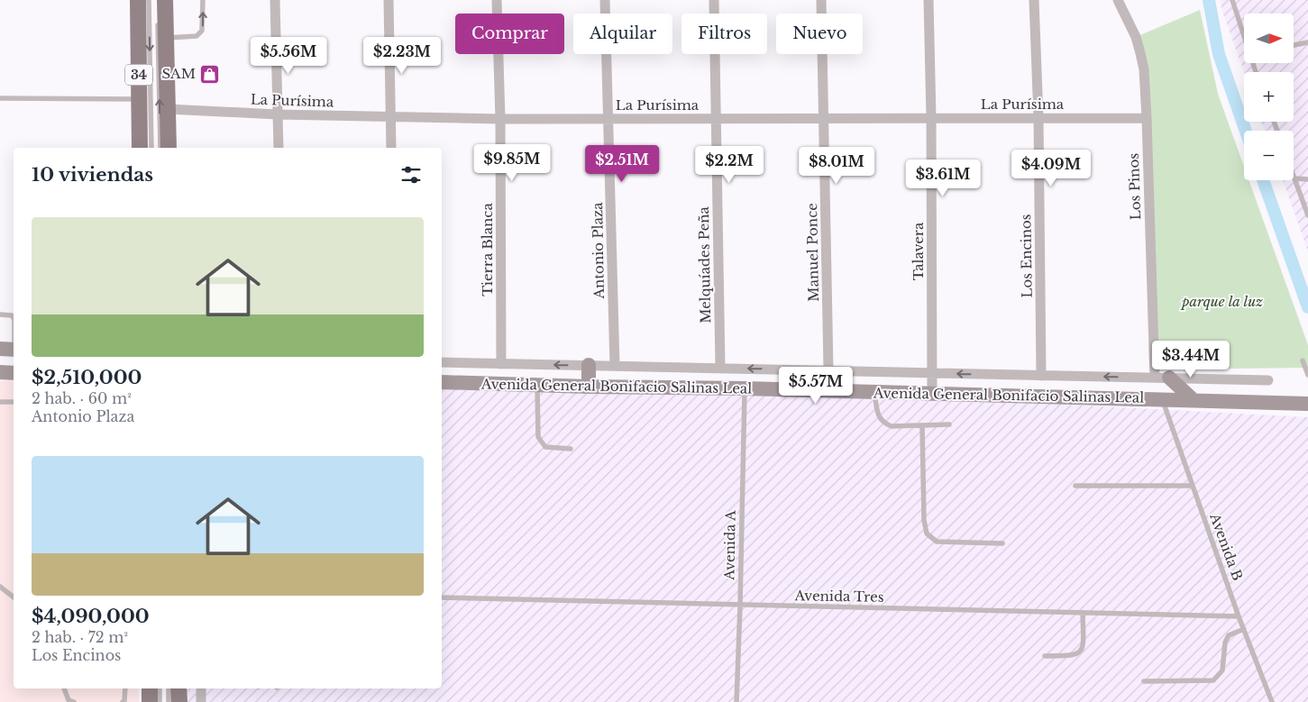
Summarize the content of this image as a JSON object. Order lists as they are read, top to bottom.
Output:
{
  "streets": {
    "main road": ["34"],
    "street": [
      "La Purísima",
      "Los Pinos",
      "Tierra Blanca",
      "Antonio Plaza",
      "Talavera",
      "Manuel Ponce",
      "Los Encinos",
      "Melquíades Peña",
      "Avenida General Bonifacio Salinas Leal"
    ],
    "lane": ["Avenida A", "Avenida B", "Avenida Tres"]
  },
  "crossings": [
    ["34", "La Purísima"],
    ["La Purísima", "Los Pinos"],
    ["La Purísima", "Tierra Blanca"],
    ["La Purísima", "Antonio Plaza"],
    ["La Purísima", "Talavera"],
    ["La Purísima", "Manuel Ponce"],
    ["La Purísima", "Los Encinos"],
    ["La Purísima", "Melquíades Peña"],
    ["Talavera", "Avenida General Bonifacio Salinas Leal"],
    ["Avenida General Bonifacio Salinas Leal", "Avenida A"],
    ["Avenida General Bonifacio Salinas Leal", "Avenida B"],
    ["Avenida A", "Avenida Tres"],
    ["Avenida B", "Avenida Tres"]
  ],
  "parks": ["parque la luz"],
  "places": {
    "shop": ["SAM"]
  },
  "north": "right",
  "page": {
    "map_buttons": ["+", "−"],
    "chip": [
      "Comprar",
      "Alquilar",
      "Filtros",
      "Nuevo"
    ],
    "price": [
      "$5.56M",
      "$2.23M",
      "$9.85M",
      "$2.51M",
      "$2.2M",
      "$8.01M",
      "$4.09M",
      "$3.61M",
      "$3.44M",
      "$5.57M"
    ],
    "heading": "10 viviendas",
    "list": [
      {
        "name": "$2,510,000",
        "note": "2 hab. · 60 m² · Antonio Plaza"
      },
      {
        "name": "$4,090,000",
        "note": "2 hab. · 72 m² · Los Encinos"
      }
    ]
  }
}
